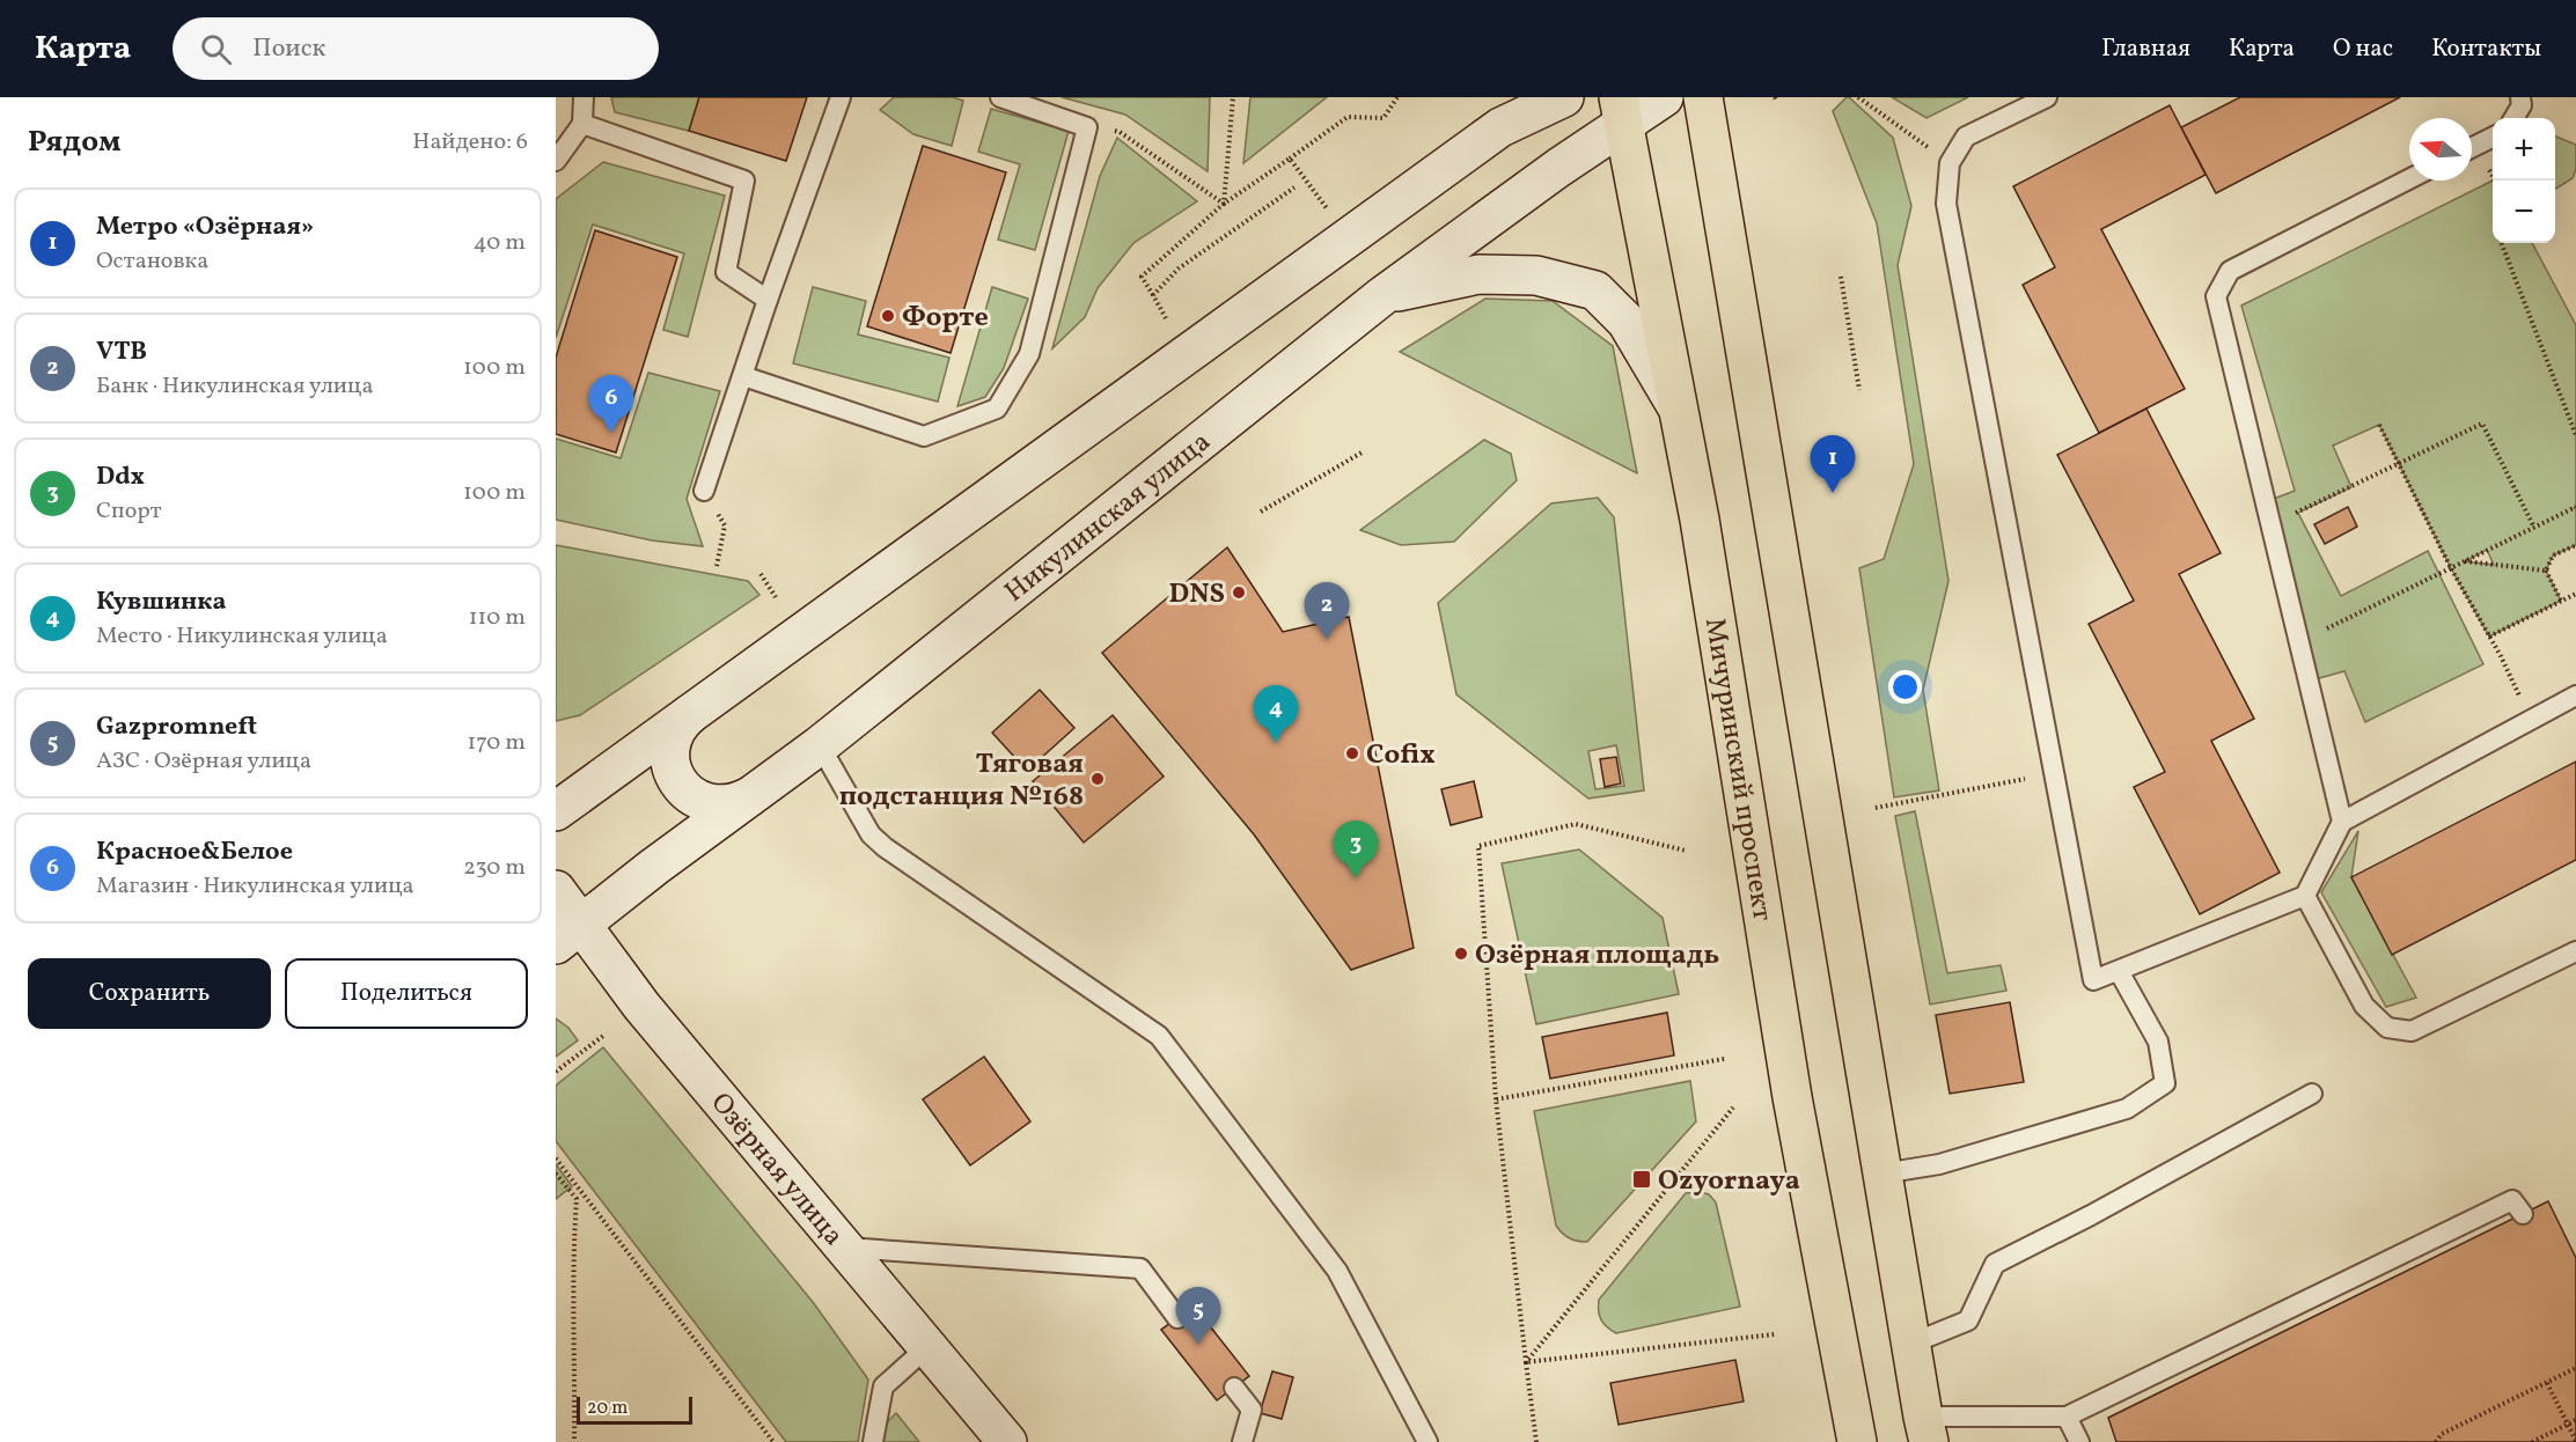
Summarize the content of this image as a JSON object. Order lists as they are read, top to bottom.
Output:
{
  "streets": {
    "main road": ["Никулинская улица", "Мичуринский проспект", "Озёрная улица"]
  },
  "crossings": [
    ["Никулинская улица", "Мичуринский проспект"],
    ["Никулинская улица", "Озёрная улица"]
  ],
  "places": {
    "other": [
      "Форте",
      "DNS",
      "Cofix",
      "Тяговая подстанция №168",
      "Озёрная площадь"
    ],
    "transit": ["Ozyornaya"]
  },
  "scale_bar": "20 m",
  "north": "left",
  "page": {
    "header": "Карта",
    "search": "Поиск",
    "nav": [
      "Главная",
      "Карта",
      "О нас",
      "Контакты"
    ],
    "heading": ["Рядом", "Найдено: 6"],
    "map_buttons": ["+", "−"],
    "list": [
      {
        "mark": "1",
        "name": "Метро «Озёрная»",
        "note": "Остановка",
        "value": "40 m"
      },
      {
        "mark": "2",
        "name": "VTB",
        "note": "Банк · Никулинская улица",
        "value": "100 m"
      },
      {
        "mark": "3",
        "name": "Ddx",
        "note": "Спорт",
        "value": "100 m"
      },
      {
        "mark": "4",
        "name": "Кувшинка",
        "note": "Место · Никулинская улица",
        "value": "110 m"
      },
      {
        "mark": "5",
        "name": "Gazpromneft",
        "note": "АЗС · Озёрная улица",
        "value": "170 m"
      },
      {
        "mark": "6",
        "name": "Красное&Белое",
        "note": "Магазин · Никулинская улица",
        "value": "230 m"
      }
    ],
    "pins": [
      "6",
      "1",
      "2",
      "4",
      "3",
      "5"
    ],
    "buttons": ["Сохранить", "Поделиться"],
    "scale": "20 m"
  }
}
